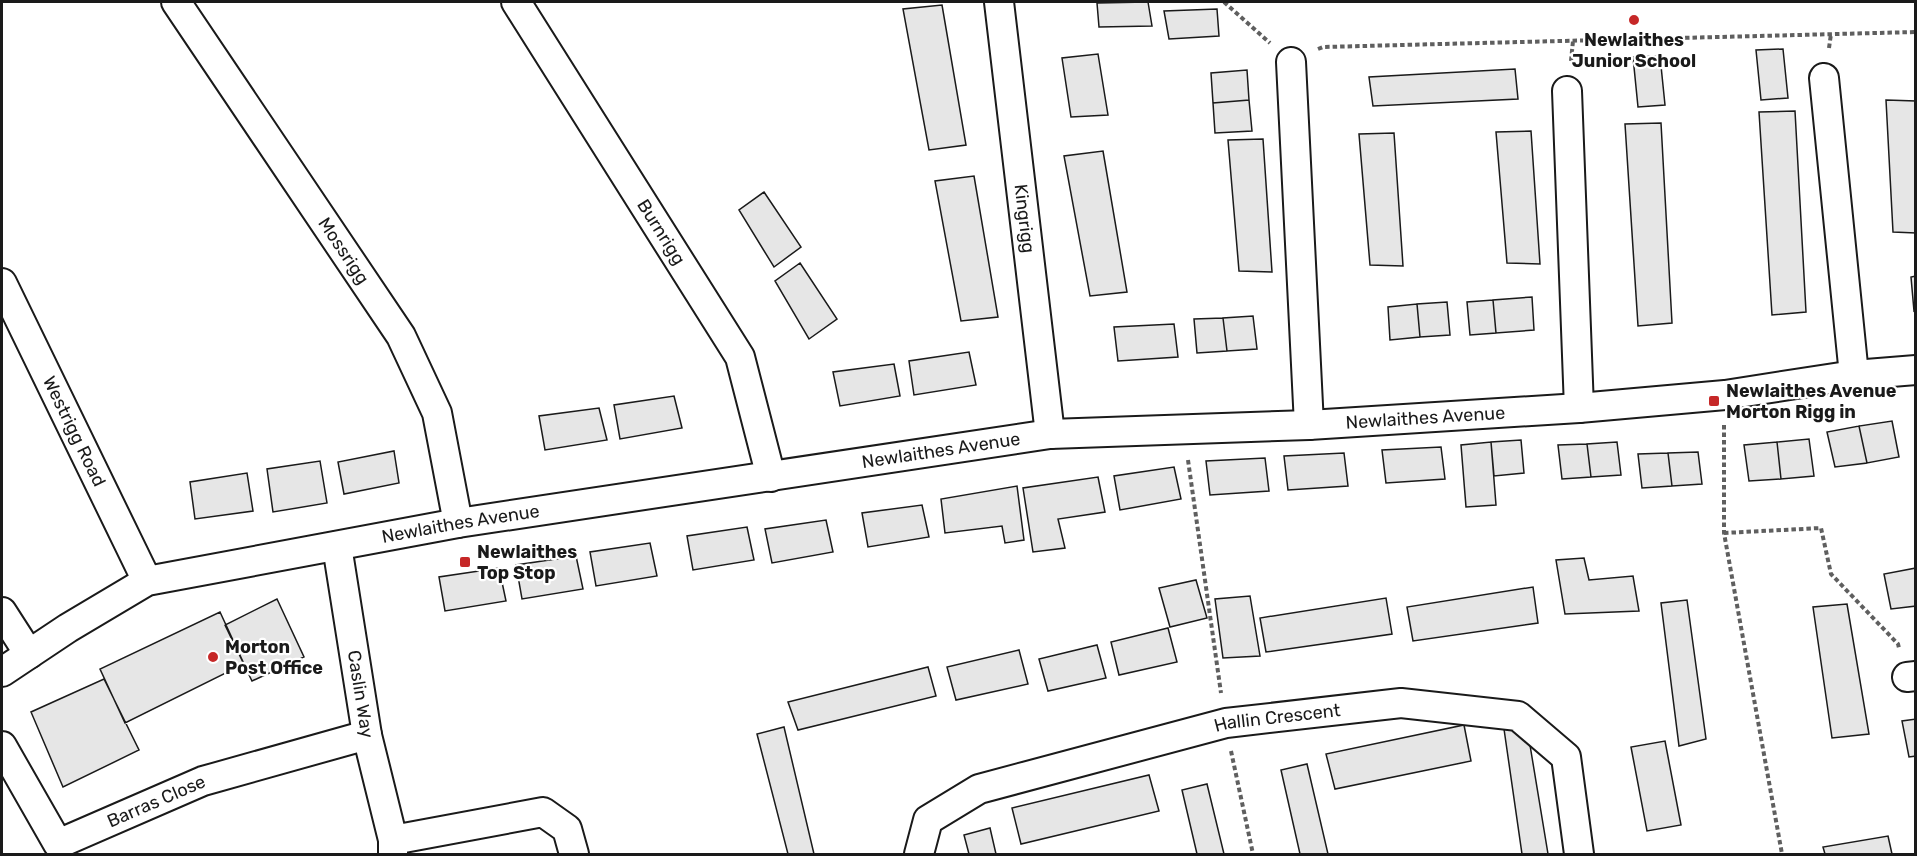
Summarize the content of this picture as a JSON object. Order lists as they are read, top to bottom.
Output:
{
  "streets": {
    "street": [
      "Kingrigg",
      "Burnrigg",
      "Mossrigg",
      "Newlaithes Avenue",
      "Westrigg Road",
      "Caslin Way",
      "Hallin Crescent",
      "Barras Close"
    ]
  },
  "crossings": [
    ["Kingrigg", "Newlaithes Avenue"],
    ["Burnrigg", "Newlaithes Avenue"],
    ["Mossrigg", "Newlaithes Avenue"],
    ["Newlaithes Avenue", "Westrigg Road"],
    ["Newlaithes Avenue", "Caslin Way"],
    ["Caslin Way", "Barras Close"]
  ],
  "places": {
    "other": ["Newlaithes Junior School", "Morton Post Office"],
    "transit": ["Newlaithes Avenue Morton Rigg in", "Newlaithes Top Stop"]
  }
}
